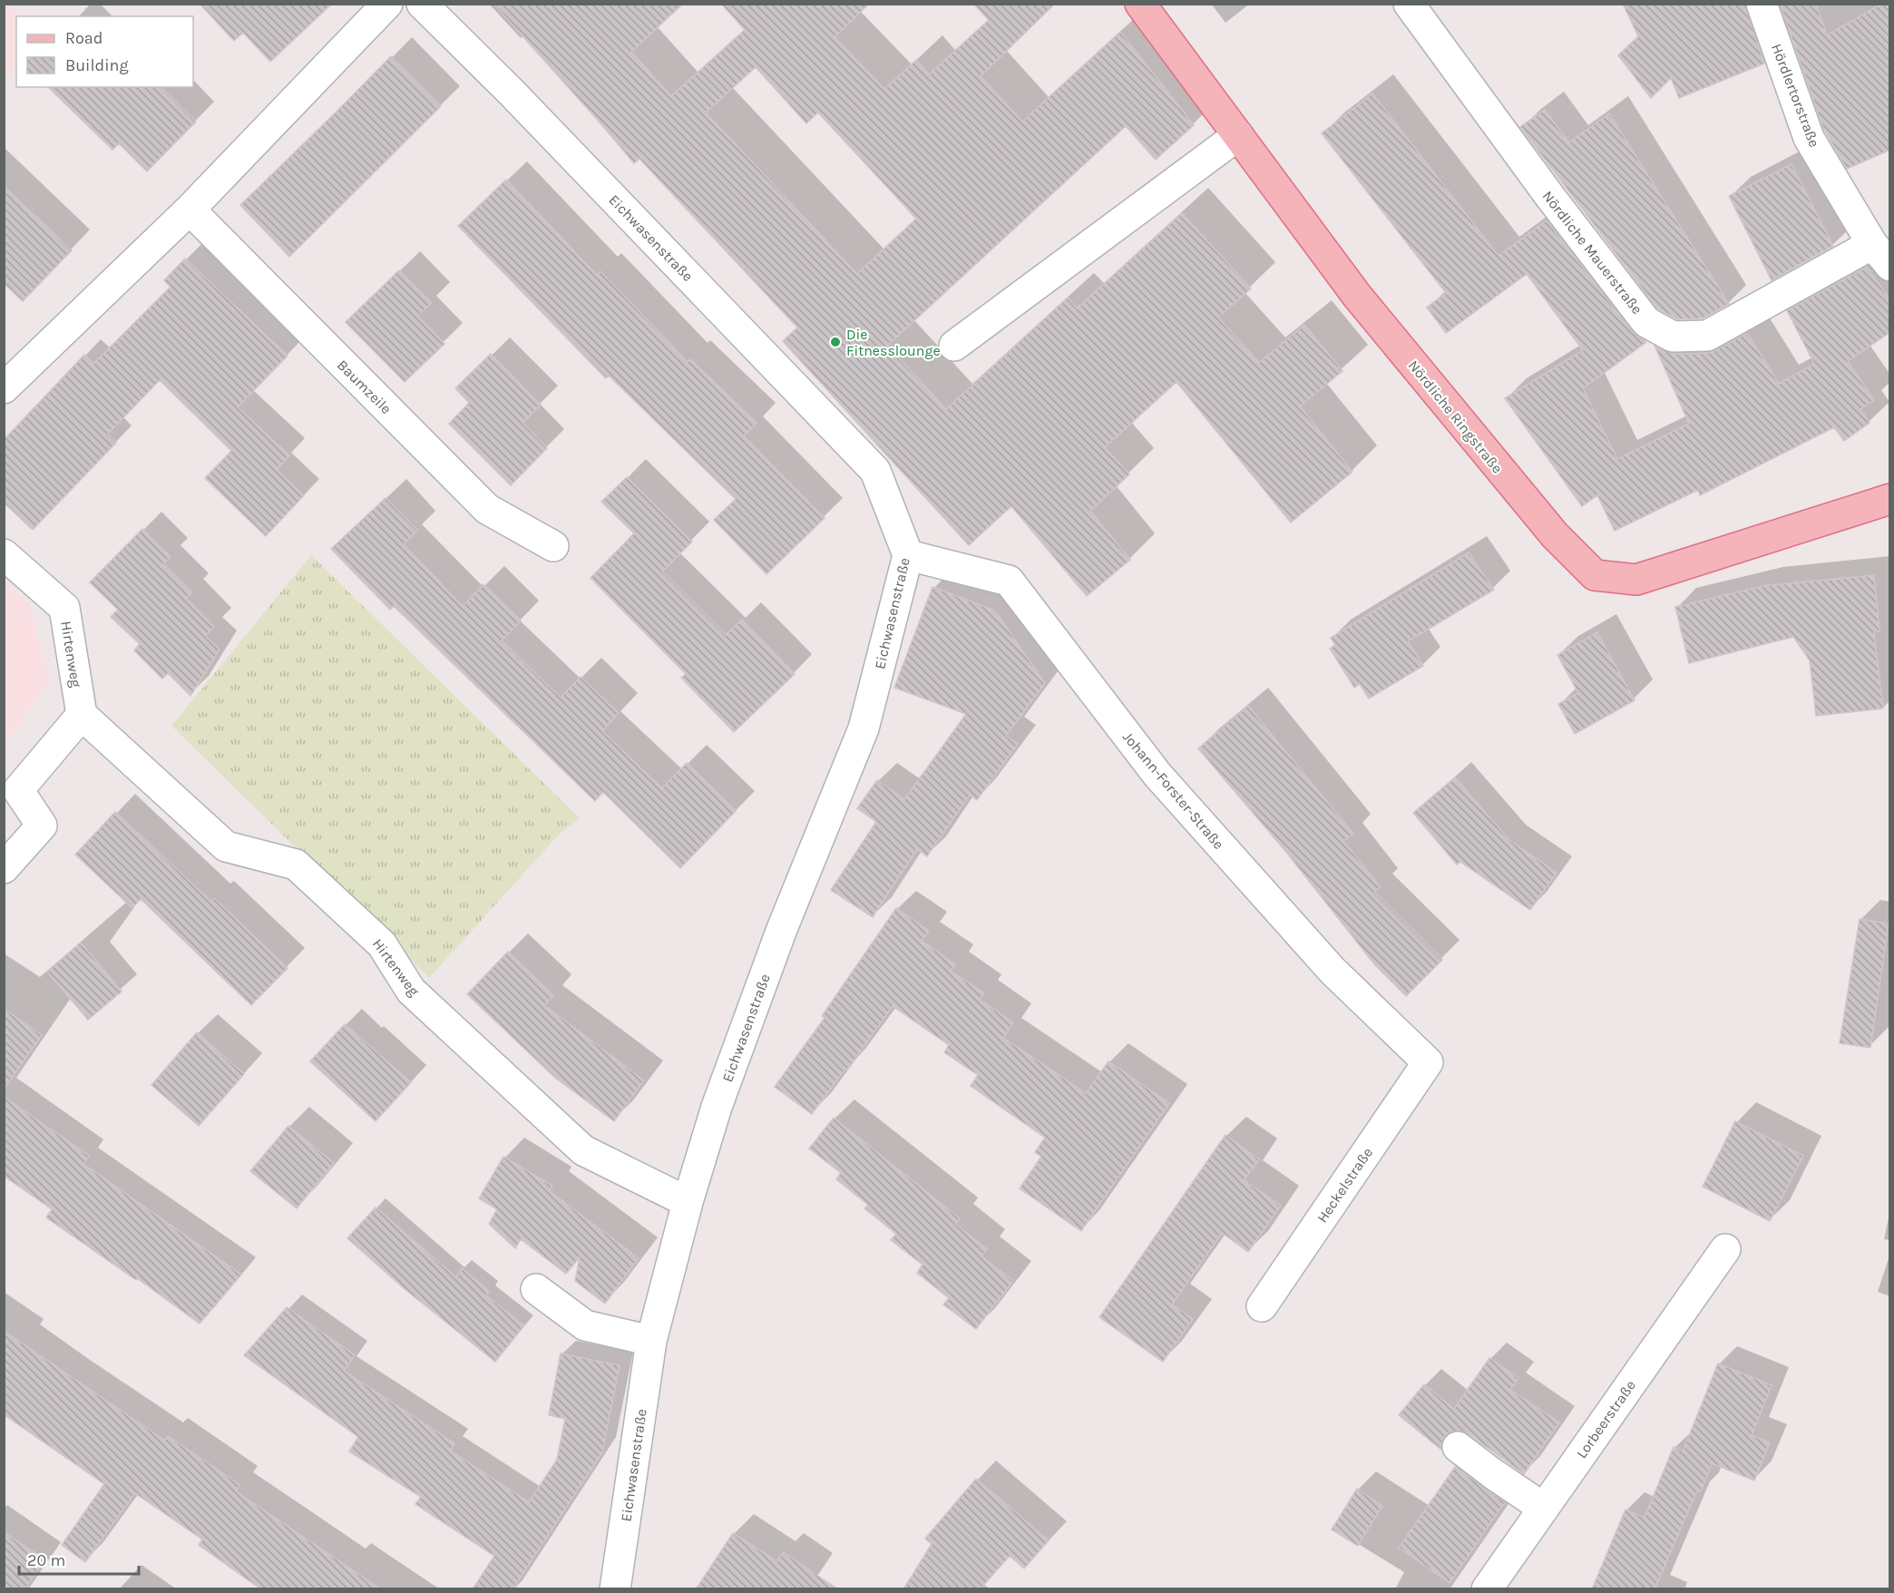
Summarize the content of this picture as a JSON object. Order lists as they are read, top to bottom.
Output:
{
  "streets": {
    "main road": ["Nördliche Ringstraße"],
    "street": [
      "Hördlertorstraße",
      "Eichwasenstraße",
      "Nördliche Mauerstraße",
      "Baumzeile",
      "Hirtenweg",
      "Johann-Forster-Straße",
      "Heckelstraße",
      "Lorbeerstraße"
    ]
  },
  "crossings": [
    ["Hördlertorstraße", "Nördliche Mauerstraße"],
    ["Eichwasenstraße", "Hirtenweg"],
    ["Eichwasenstraße", "Johann-Forster-Straße"],
    ["Johann-Forster-Straße", "Heckelstraße"]
  ],
  "places": ["Die Fitnesslounge"],
  "legend": ["Road", "Building"],
  "scale_bar": "20 m"
}
